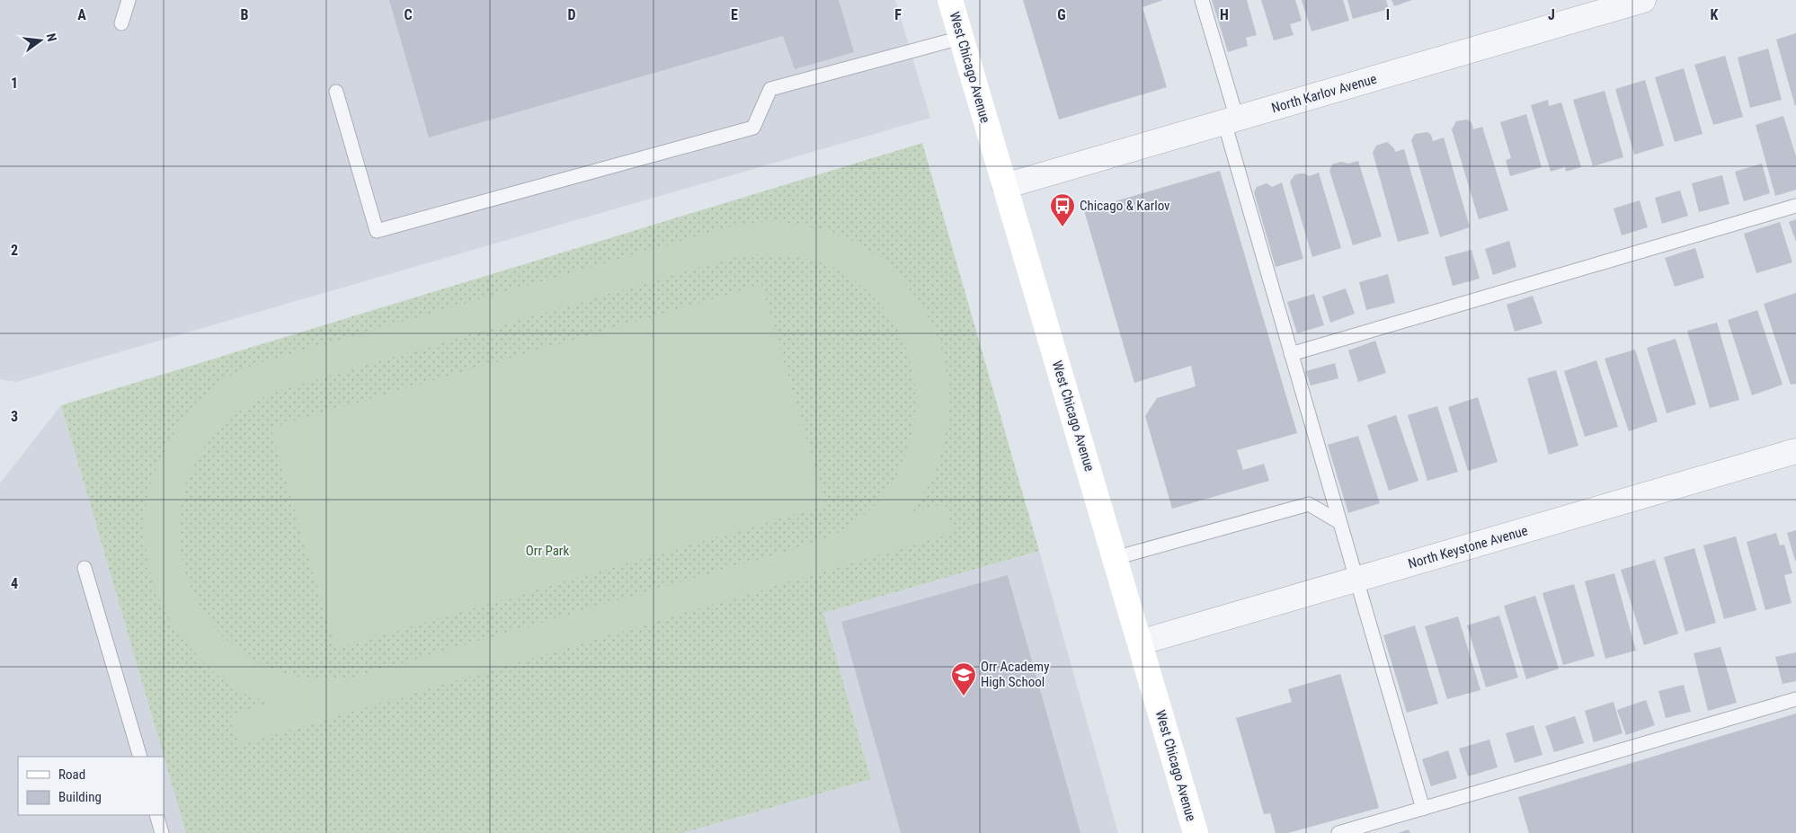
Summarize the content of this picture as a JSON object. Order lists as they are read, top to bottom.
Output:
{
  "streets": {
    "main road": ["West Chicago Avenue"],
    "street": ["North Karlov Avenue", "North Keystone Avenue"]
  },
  "crossings": [
    ["West Chicago Avenue", "North Karlov Avenue"],
    ["West Chicago Avenue", "North Keystone Avenue"]
  ],
  "parks": ["Orr Park"],
  "places": {
    "bus stop": ["Chicago & Karlov"],
    "school or university": ["Orr Academy High School"]
  },
  "legend": ["Road", "Building"],
  "north": "right",
  "grid": {
    "columns": [
      "A",
      "B",
      "C",
      "D",
      "E",
      "F",
      "G",
      "H",
      "I",
      "J",
      "K"
    ],
    "rows": [
      "1",
      "2",
      "3",
      "4"
    ]
  }
}
